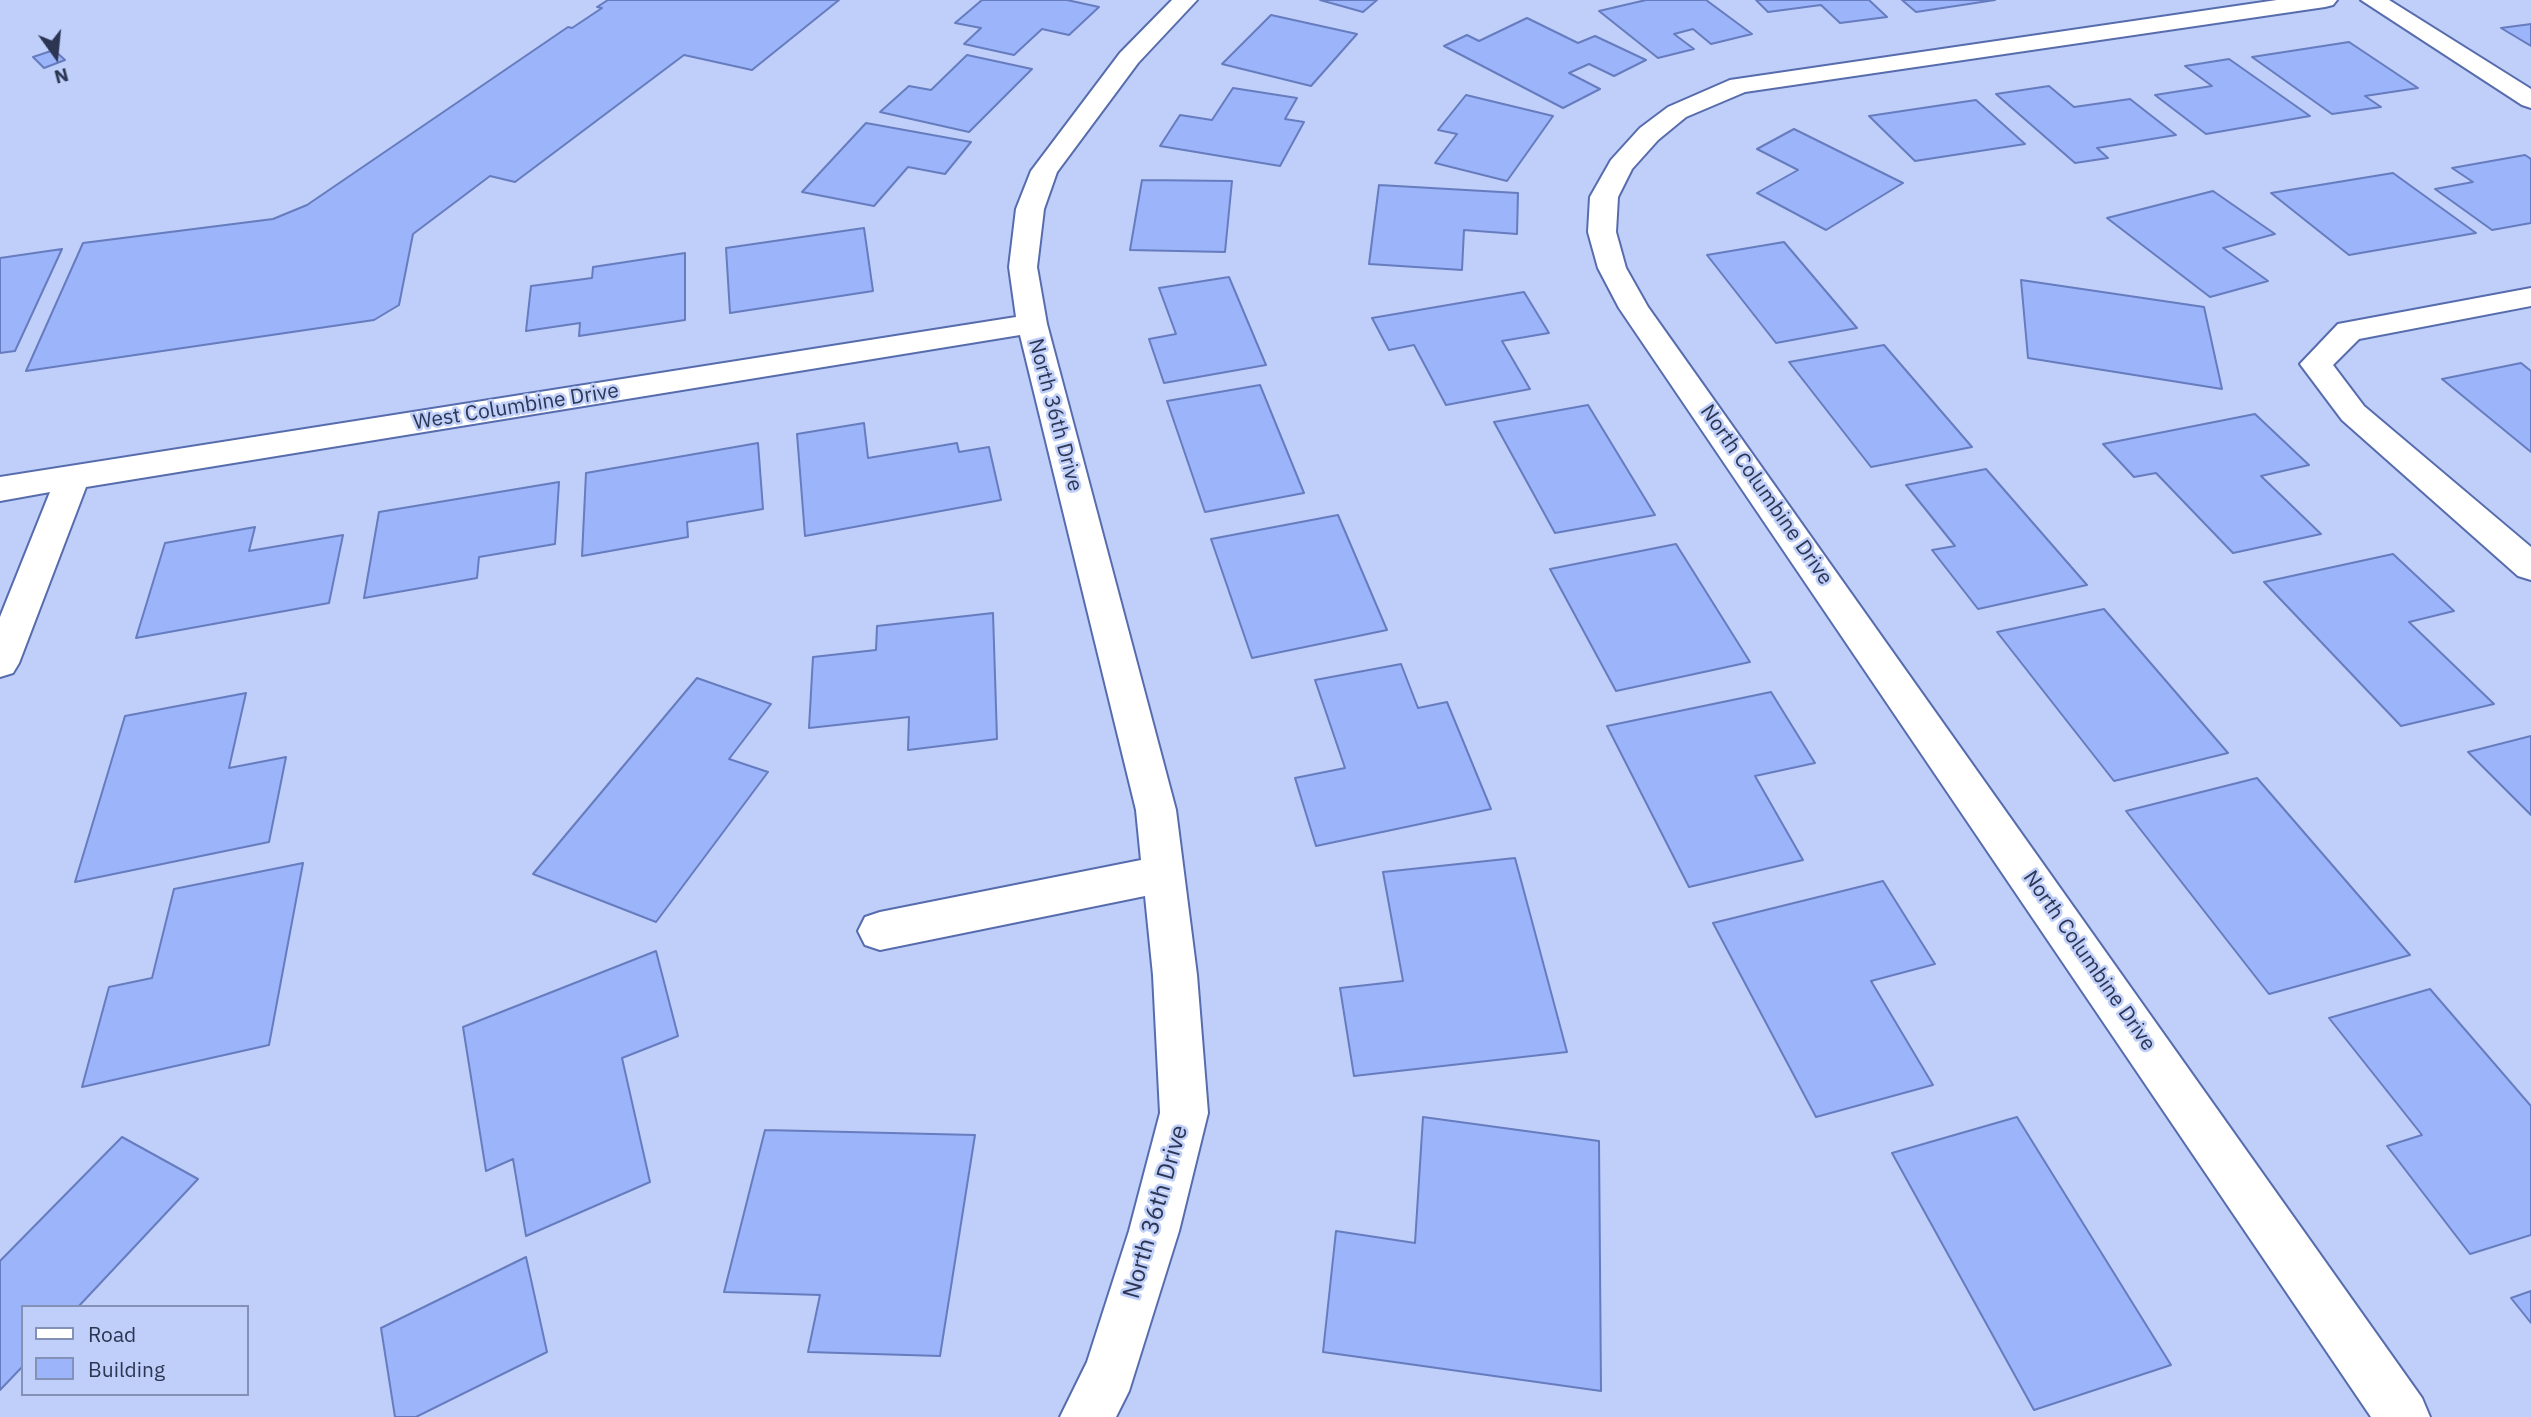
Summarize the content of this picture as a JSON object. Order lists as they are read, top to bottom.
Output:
{
  "streets": {
    "street": ["West Columbine Drive", "North 36th Drive", "North Columbine Drive"]
  },
  "crossings": [
    ["West Columbine Drive", "North 36th Drive"]
  ],
  "legend": ["Road", "Building"],
  "north": "bottom"
}
